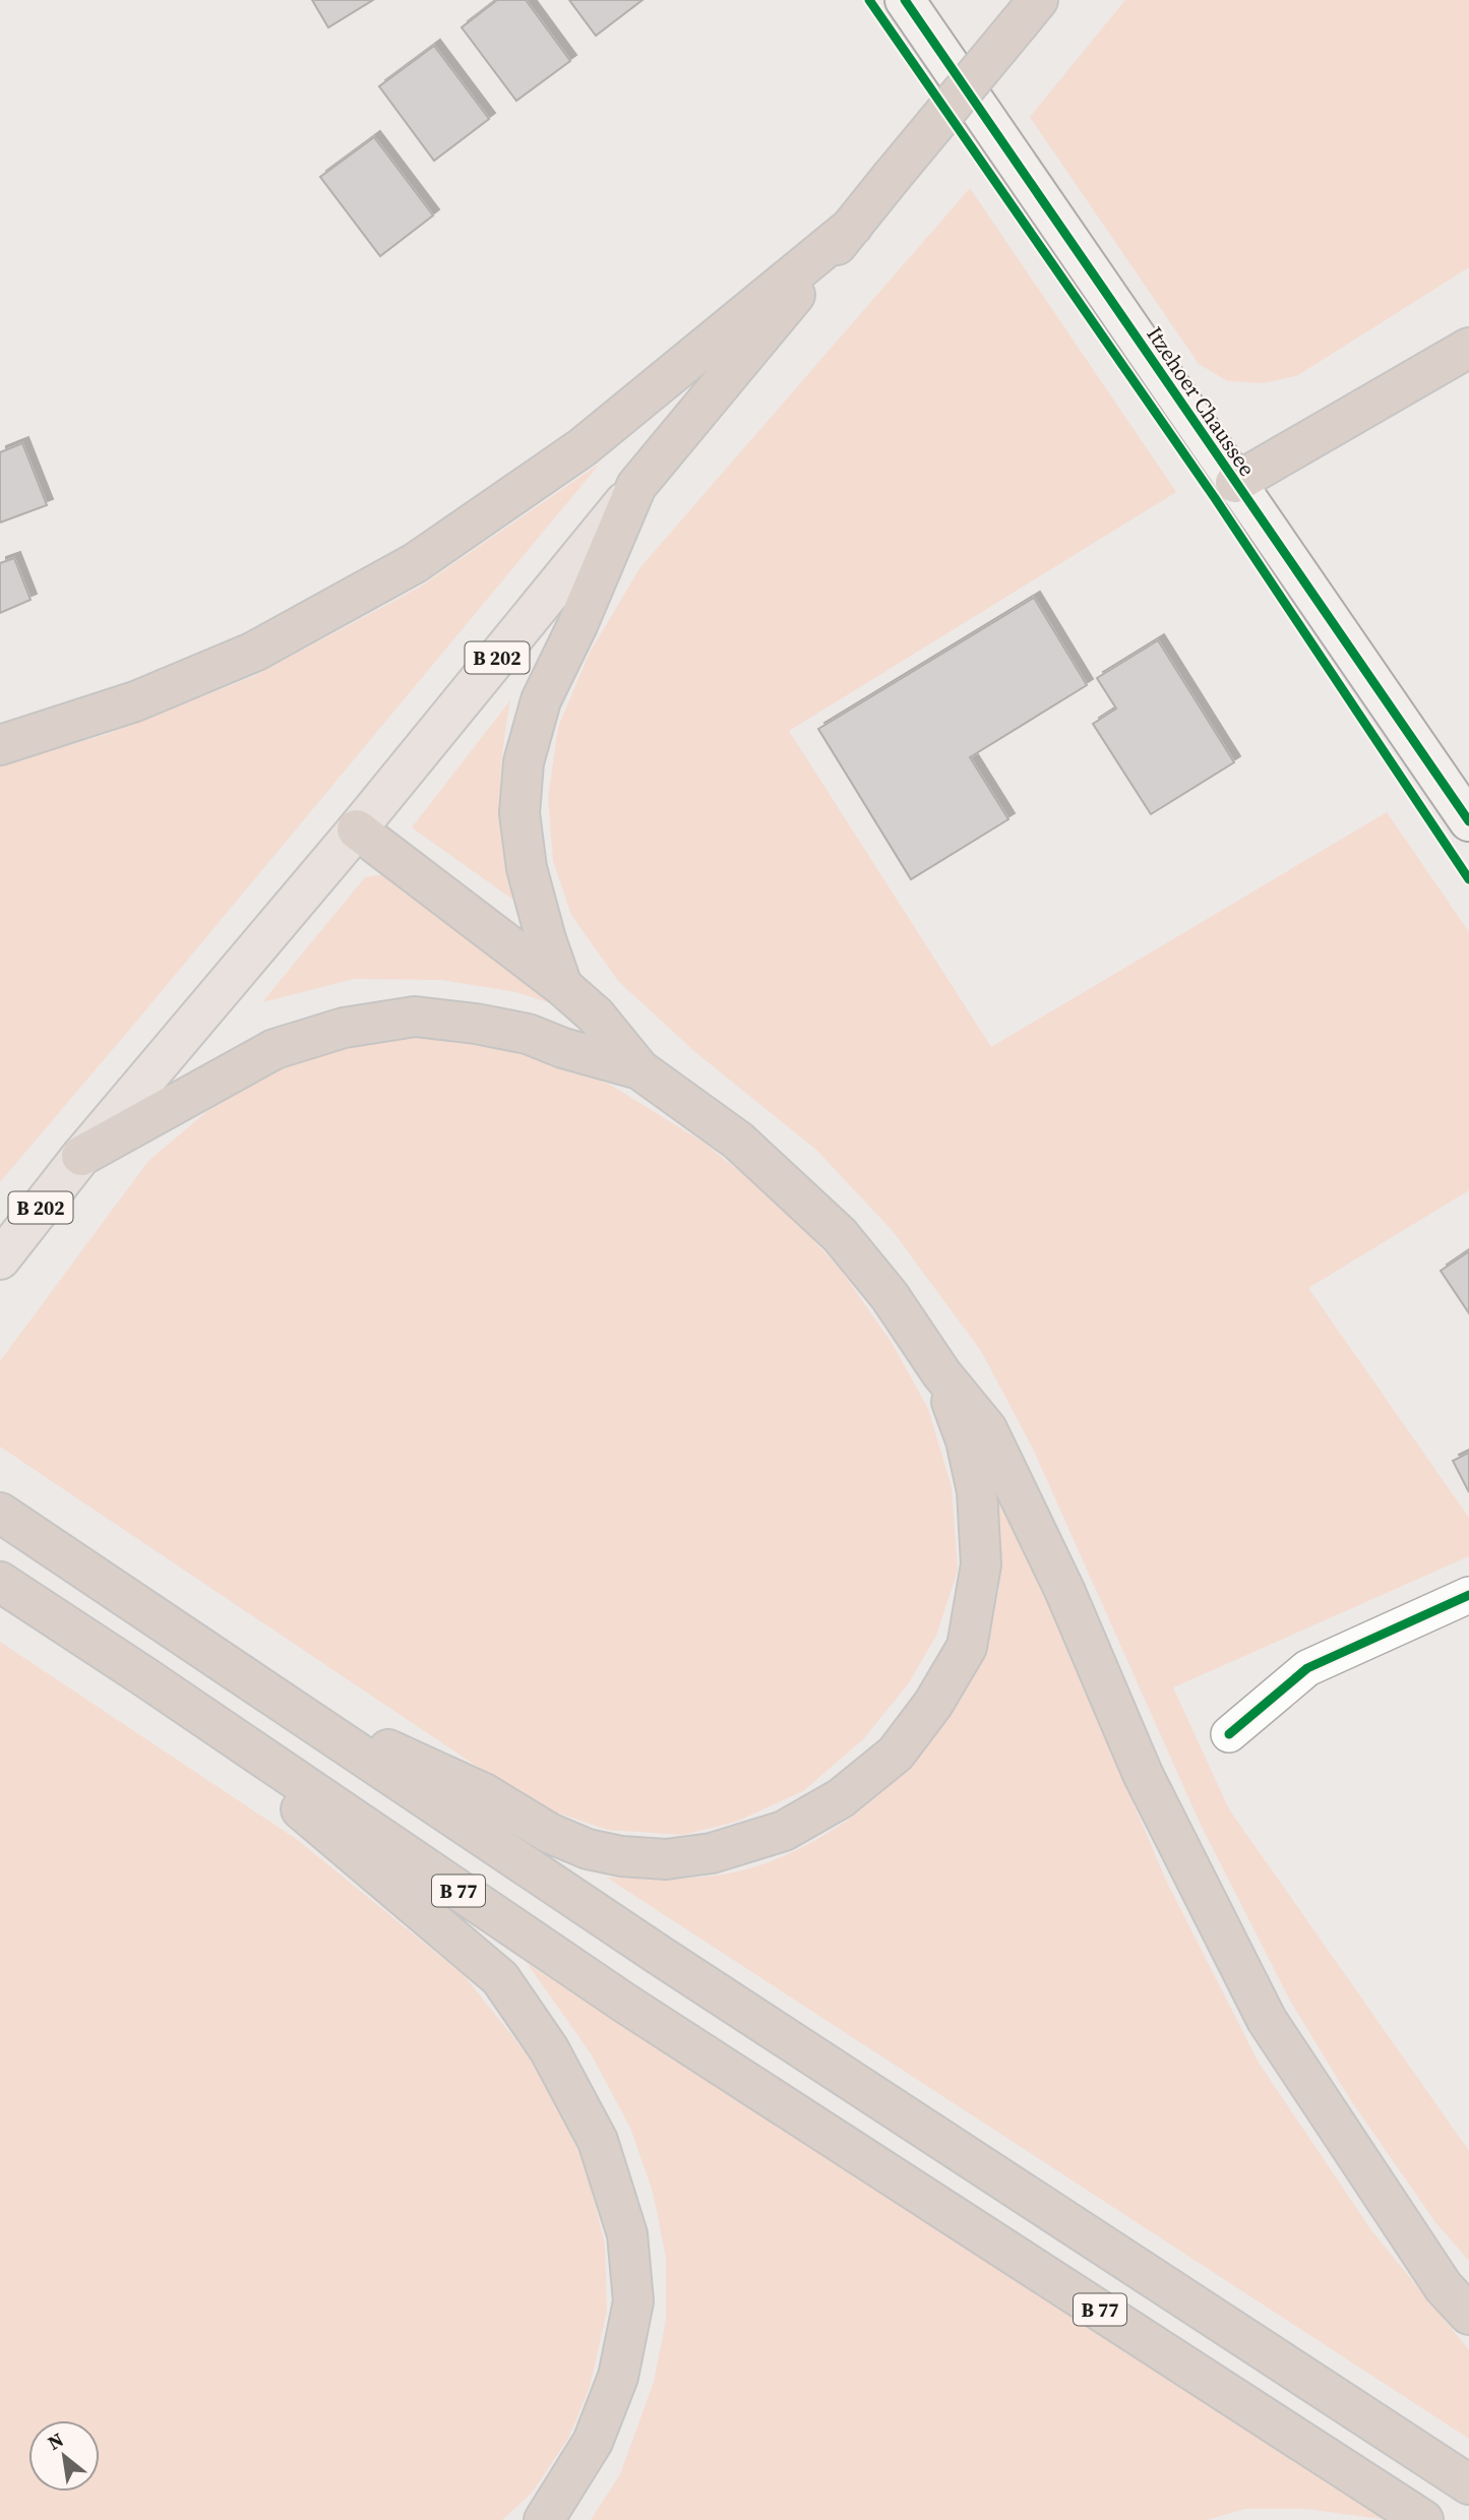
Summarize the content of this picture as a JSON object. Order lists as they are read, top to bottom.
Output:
{
  "streets": {
    "highway": ["B 202", "B 77"],
    "street": ["Itzehoer Chaussee"]
  },
  "north": "top left"
}
